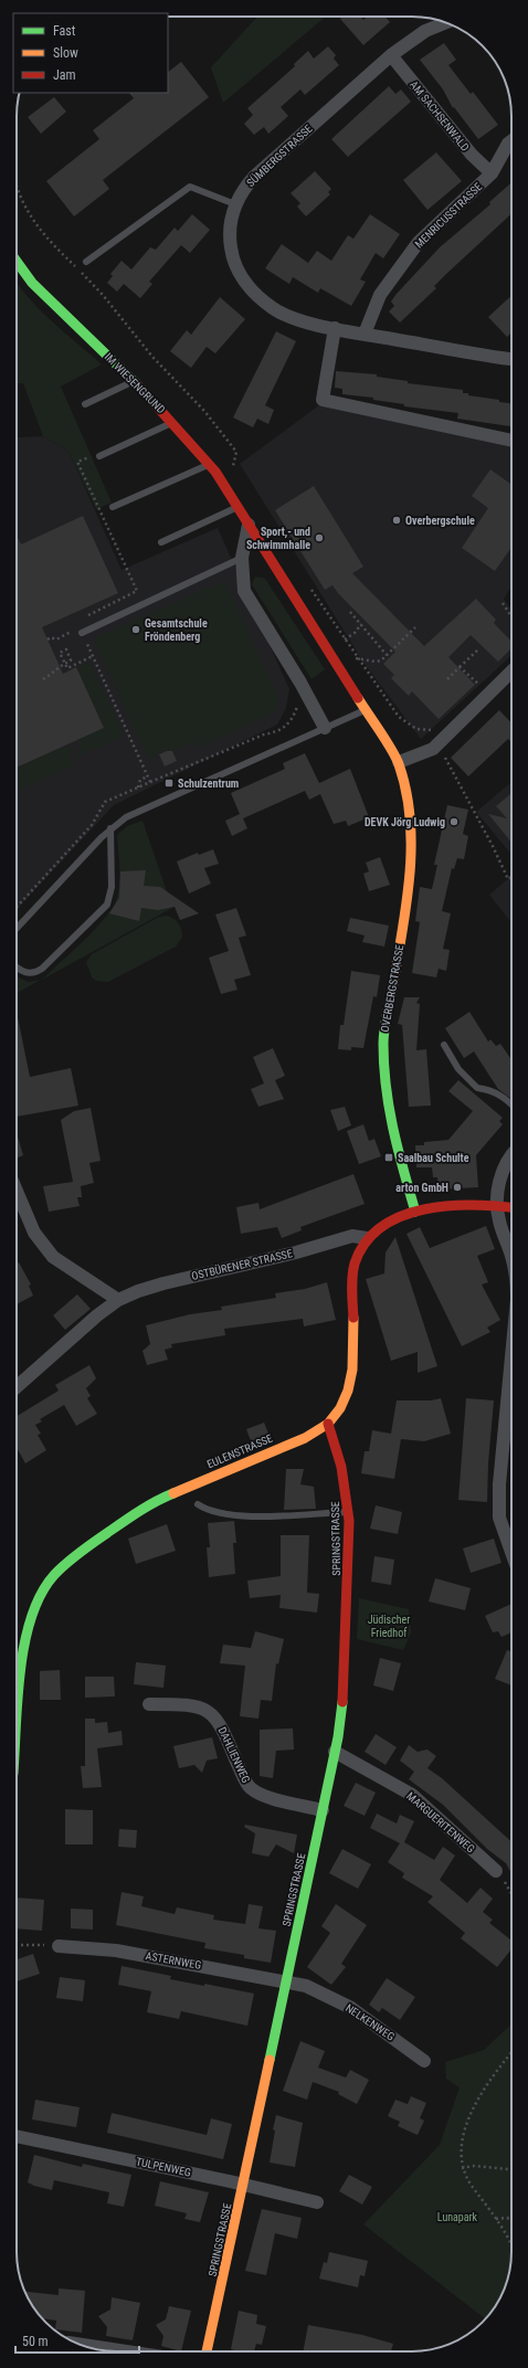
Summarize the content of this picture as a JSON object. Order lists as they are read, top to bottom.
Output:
{
  "streets": {
    "street": [
      "AM SACHSENWALD",
      "SÜMBERGSTRASSE",
      "MENRICUSSTRASSE",
      "IM WIESENGRUND",
      "OVERBERGSTRASSE",
      "OSTBÜRENER STRASSE",
      "EULENSTRASSE",
      "SPRINGSTRASSE",
      "DAHLIENWEG",
      "MARGUERITENWEG",
      "ASTERNWEG",
      "NELKENWEG",
      "TULPENWEG"
    ]
  },
  "crossings": [
    ["AM SACHSENWALD", "SÜMBERGSTRASSE"],
    ["AM SACHSENWALD", "MENRICUSSTRASSE"],
    ["SÜMBERGSTRASSE", "MENRICUSSTRASSE"],
    ["IM WIESENGRUND", "OVERBERGSTRASSE"],
    ["OVERBERGSTRASSE", "EULENSTRASSE"],
    ["OSTBÜRENER STRASSE", "EULENSTRASSE"],
    ["EULENSTRASSE", "SPRINGSTRASSE"],
    ["SPRINGSTRASSE", "DAHLIENWEG"],
    ["SPRINGSTRASSE", "MARGUERITENWEG"],
    ["SPRINGSTRASSE", "ASTERNWEG"],
    ["SPRINGSTRASSE", "NELKENWEG"],
    ["SPRINGSTRASSE", "TULPENWEG"],
    ["ASTERNWEG", "NELKENWEG"]
  ],
  "parks": ["Jüdischer Friedhof", "Lunapark"],
  "places": {
    "other": [
      "Overbergschule",
      "Sport,- und Schwimmhalle",
      "Gesamtschule Fröndenberg",
      "DEVK Jörg Ludwig",
      "arton GmbH"
    ],
    "transit": ["Schulzentrum", "Saalbau Schulte"]
  },
  "legend": ["Fast", "Slow", "Jam"],
  "scale_bar": "50 m"
}
